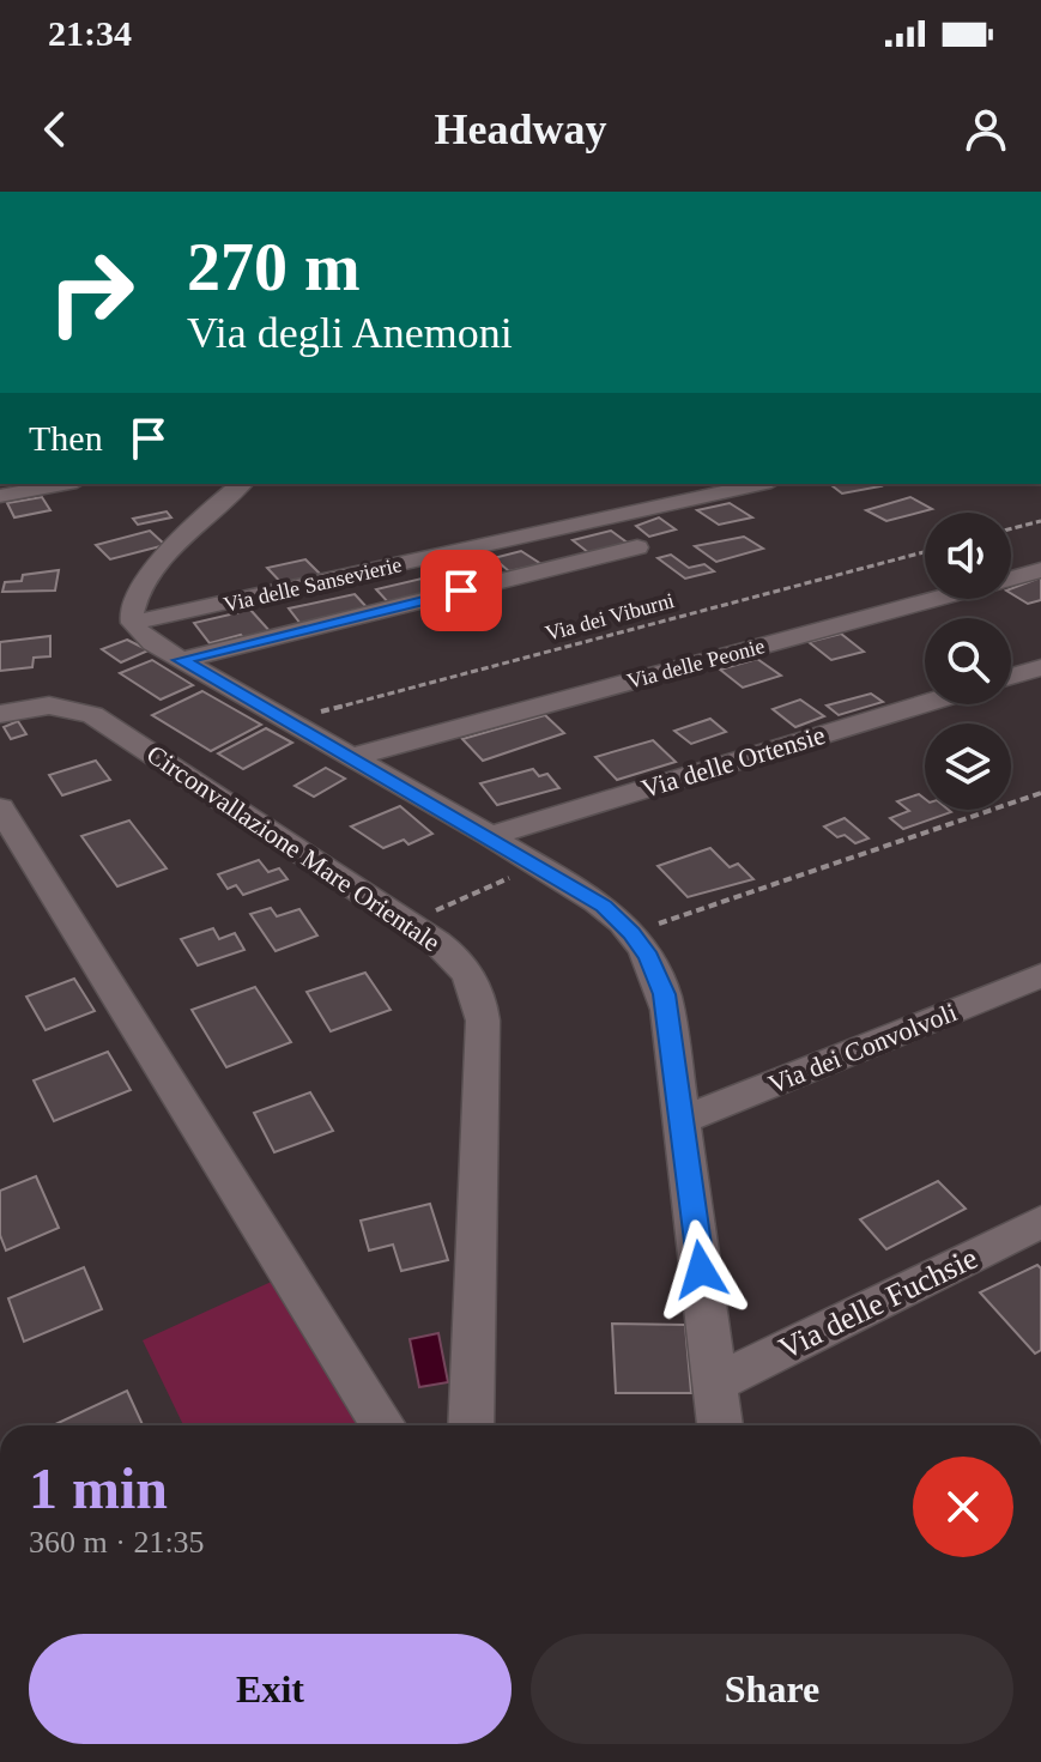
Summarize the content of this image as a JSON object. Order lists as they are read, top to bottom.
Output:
{
  "streets": {
    "street": [
      "Via delle Sansevierie",
      "Via delle Peonie",
      "Via delle Ortensie",
      "Circonvallazione Mare Orientale",
      "Via dei Convolvoli",
      "Via delle Fuchsie"
    ],
    "path": ["Via dei Viburni"]
  },
  "page": {
    "status": "21:34",
    "header": "Headway",
    "turn": ["270 m", "Via degli Anemoni"],
    "then": "Then",
    "heading": ["1 min", "360 m · 21:35"],
    "buttons": ["Exit", "Share"]
  }
}
